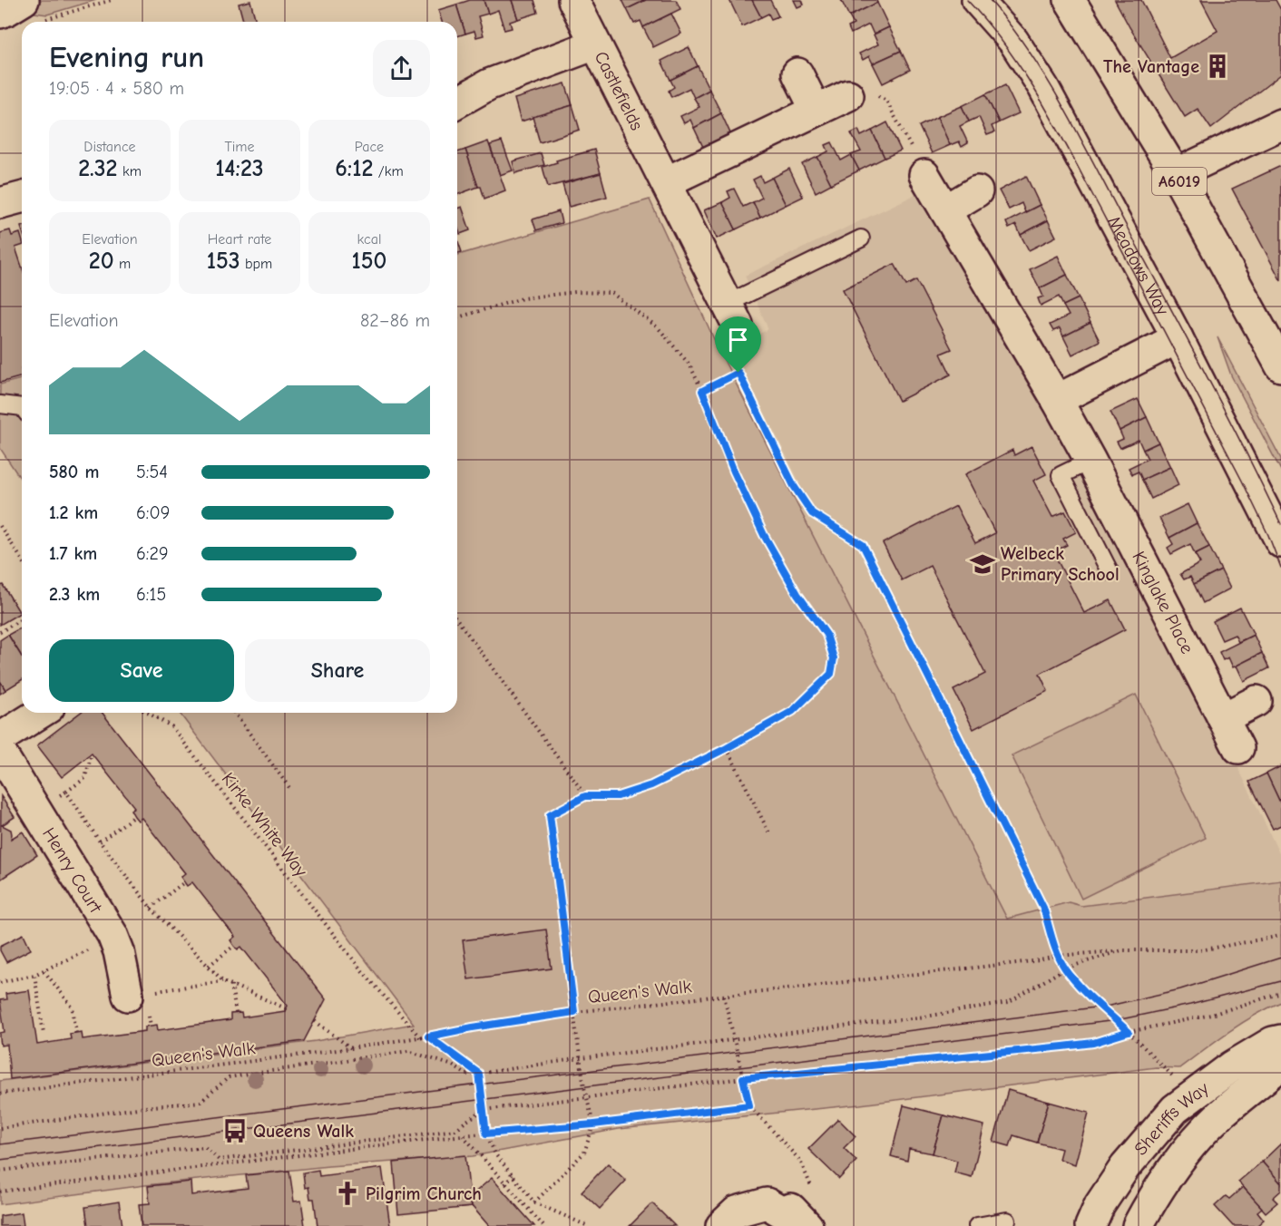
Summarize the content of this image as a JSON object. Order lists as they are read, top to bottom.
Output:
{
  "streets": {
    "street": [
      "Castlefields",
      "A6019",
      "Meadows Way",
      "Kinglake Place",
      "Henry Court",
      "Sheriffs Way"
    ],
    "path": ["Kirke White Way", "Queen's Walk"]
  },
  "crossings": [
    ["Kirke White Way", "Queen's Walk"]
  ],
  "places": {
    "building": ["The Vantage"],
    "school or university": ["Welbeck Primary School"],
    "bus stop": ["Queens Walk"],
    "church": ["Pilgrim Church"]
  },
  "page": {
    "heading": ["Evening run", "19:05 · 4 × 580 m"],
    "stats": [
      ["Distance", "2.32 km"],
      ["Time", "14:23"],
      ["Pace", "6:12 /km"],
      ["Elevation", "20 m"],
      ["Heart rate", "153 bpm"],
      ["kcal", "150"]
    ],
    "chart": ["Elevation", "82–86 m"],
    "list": [
      {
        "name": "580 m",
        "note": "5:54"
      },
      {
        "name": "1.2 km",
        "note": "6:09"
      },
      {
        "name": "1.7 km",
        "note": "6:29"
      },
      {
        "name": "2.3 km",
        "note": "6:15"
      }
    ],
    "buttons": ["Save", "Share"]
  }
}
